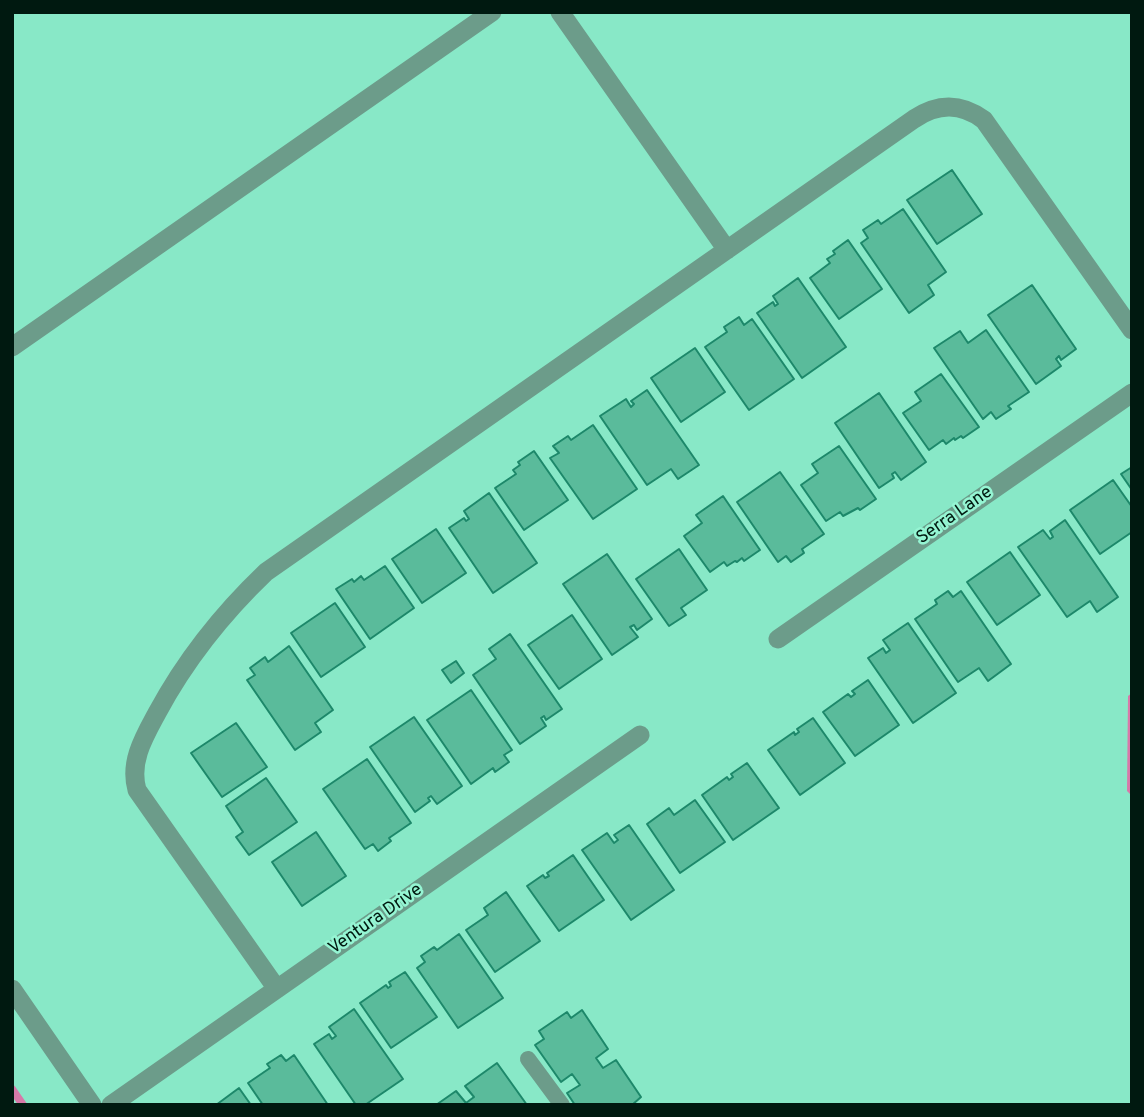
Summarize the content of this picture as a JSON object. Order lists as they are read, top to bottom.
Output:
{
  "streets": {
    "street": ["Serra Lane", "Ventura Drive"]
  }
}
